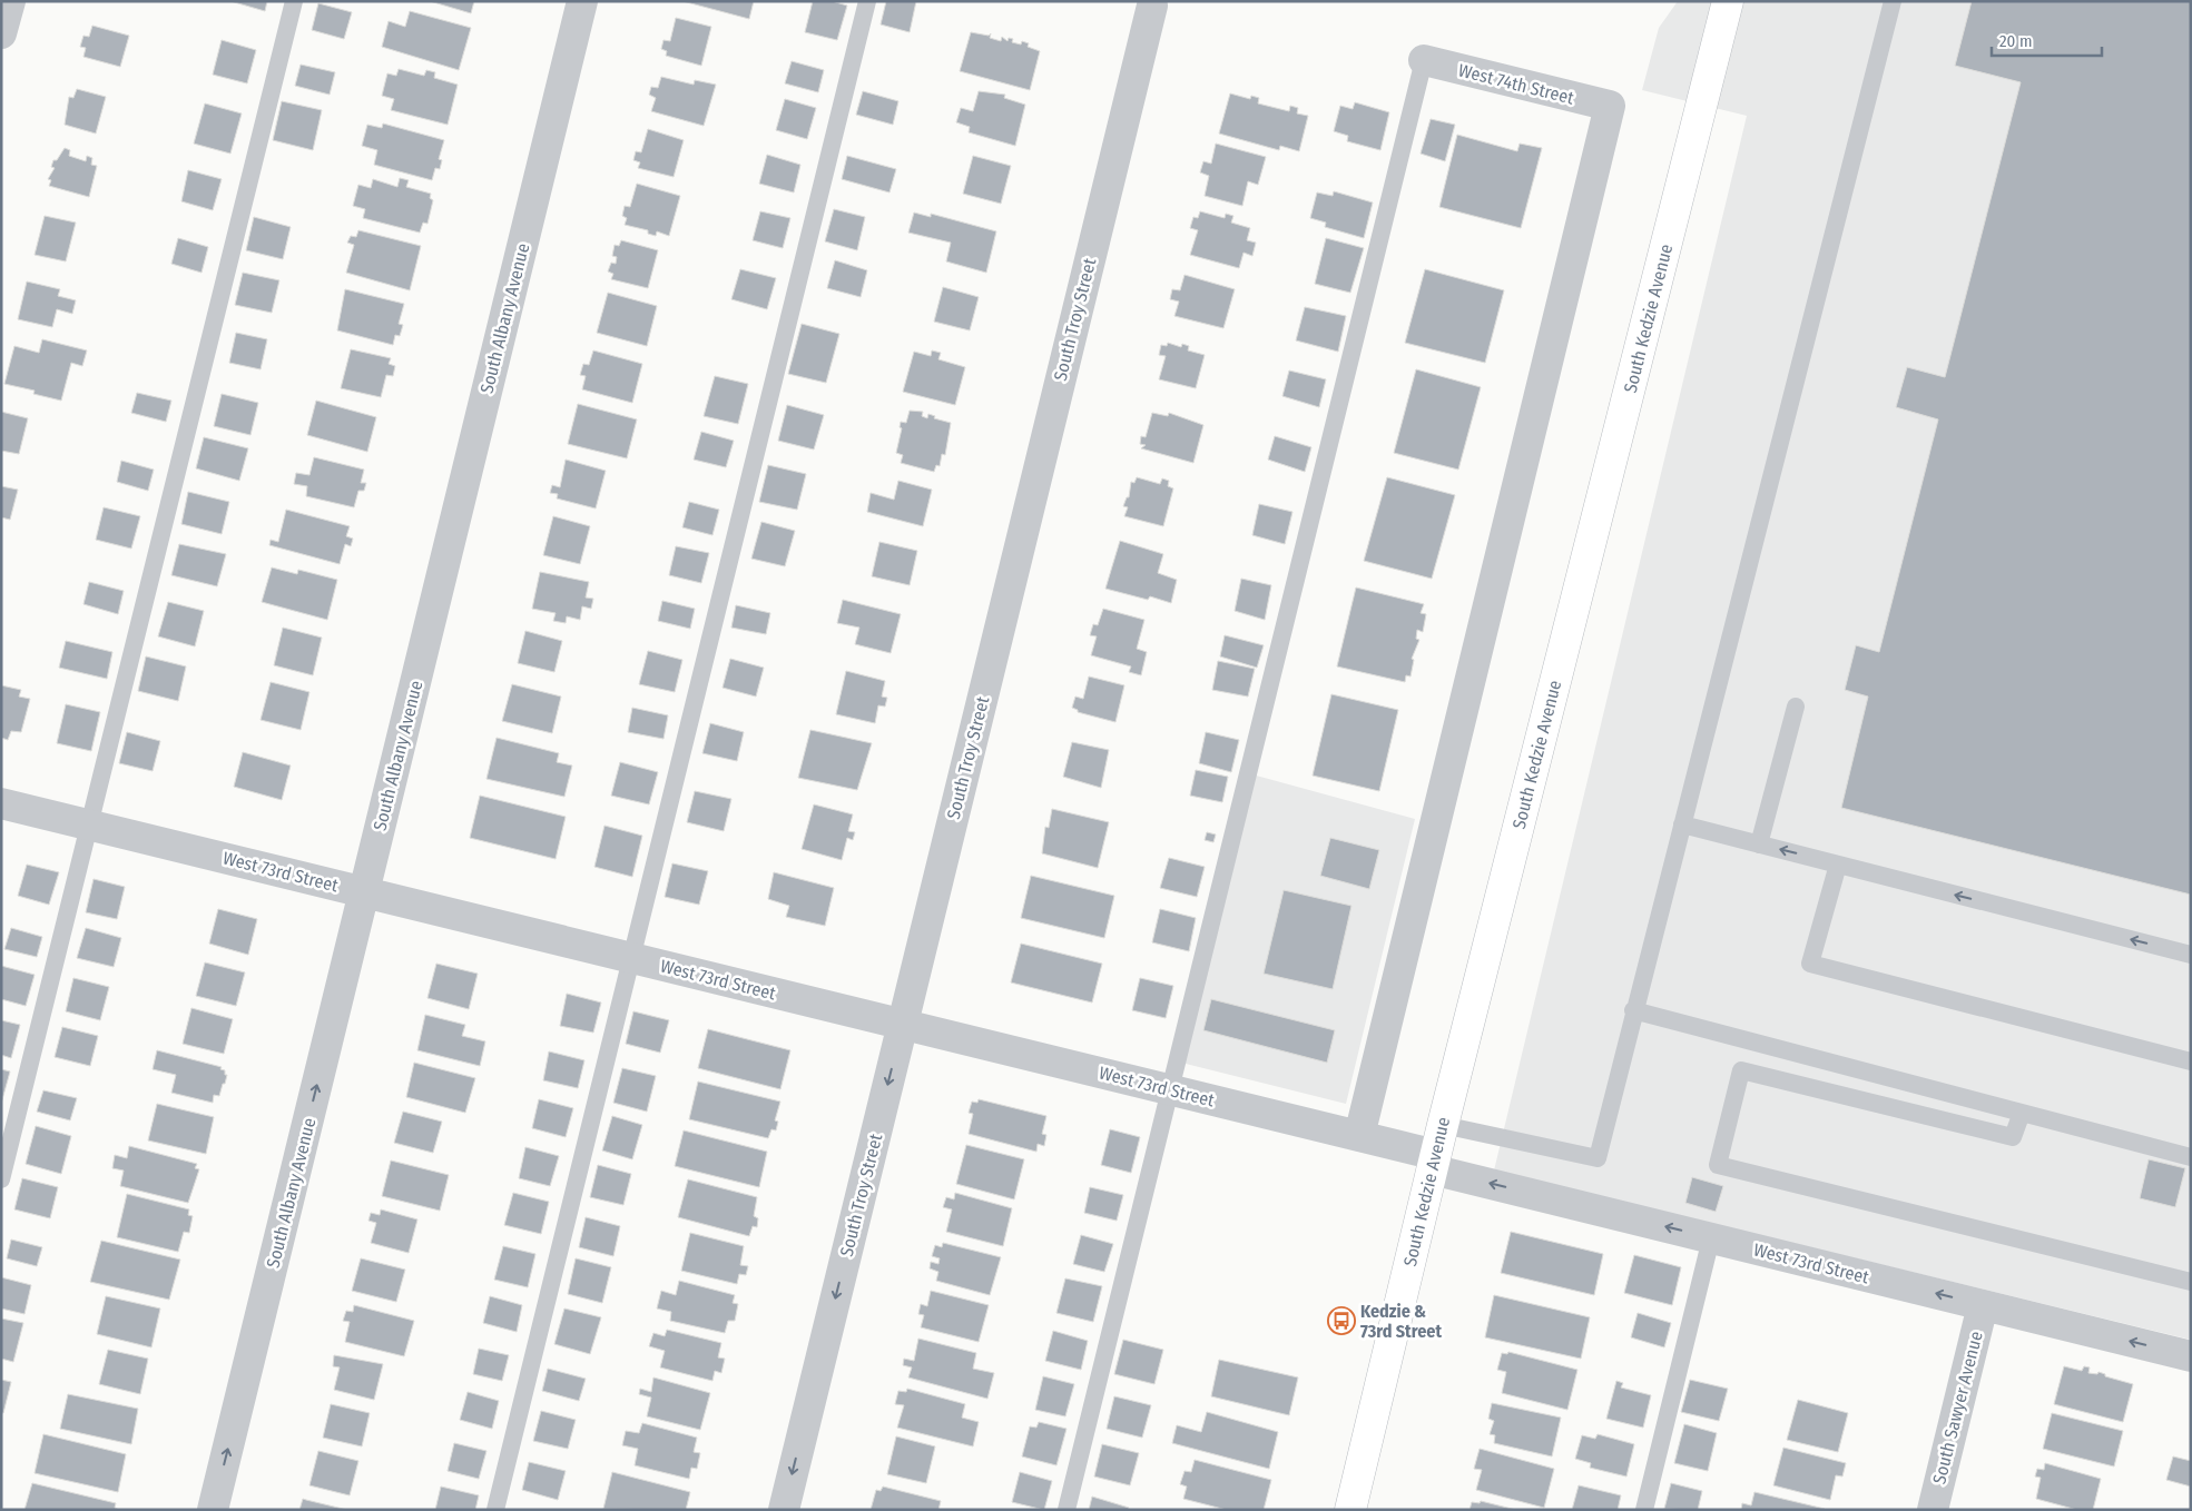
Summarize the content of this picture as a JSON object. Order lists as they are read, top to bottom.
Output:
{
  "streets": {
    "main road": ["South Kedzie Avenue"],
    "street": [
      "West 74th Street",
      "South Albany Avenue",
      "South Troy Street",
      "West 73rd Street",
      "South Sawyer Avenue"
    ]
  },
  "crossings": [
    ["West 74th Street", "West 73rd Street"],
    ["South Albany Avenue", "West 73rd Street"],
    ["South Kedzie Avenue", "West 73rd Street"],
    ["South Troy Street", "West 73rd Street"],
    ["West 73rd Street", "South Sawyer Avenue"]
  ],
  "one_way": ["South Albany Avenue"],
  "places": {
    "bus stop": ["Kedzie & 73rd Street"]
  },
  "scale_bar": "20 m"
}
